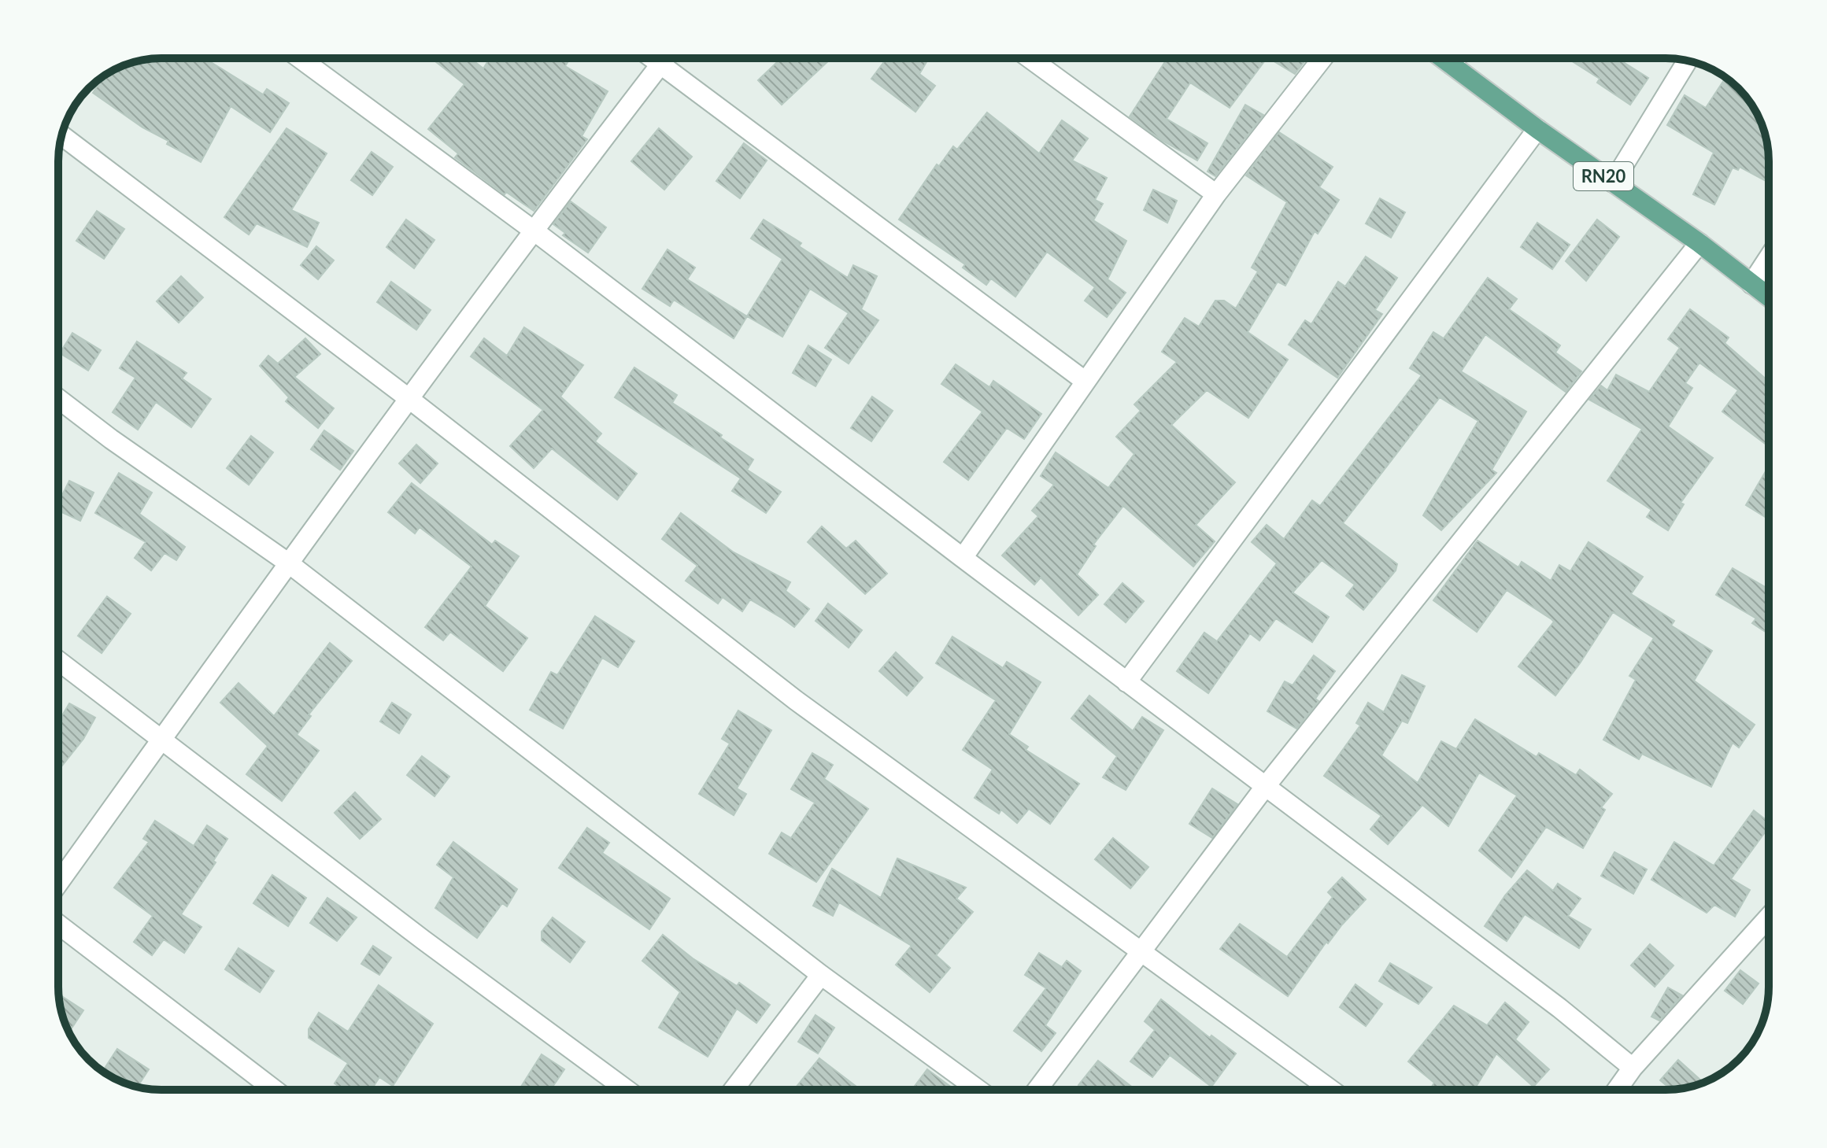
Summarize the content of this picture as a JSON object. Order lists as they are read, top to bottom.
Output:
{
  "streets": {
    "main road": ["RN20"]
  }
}
